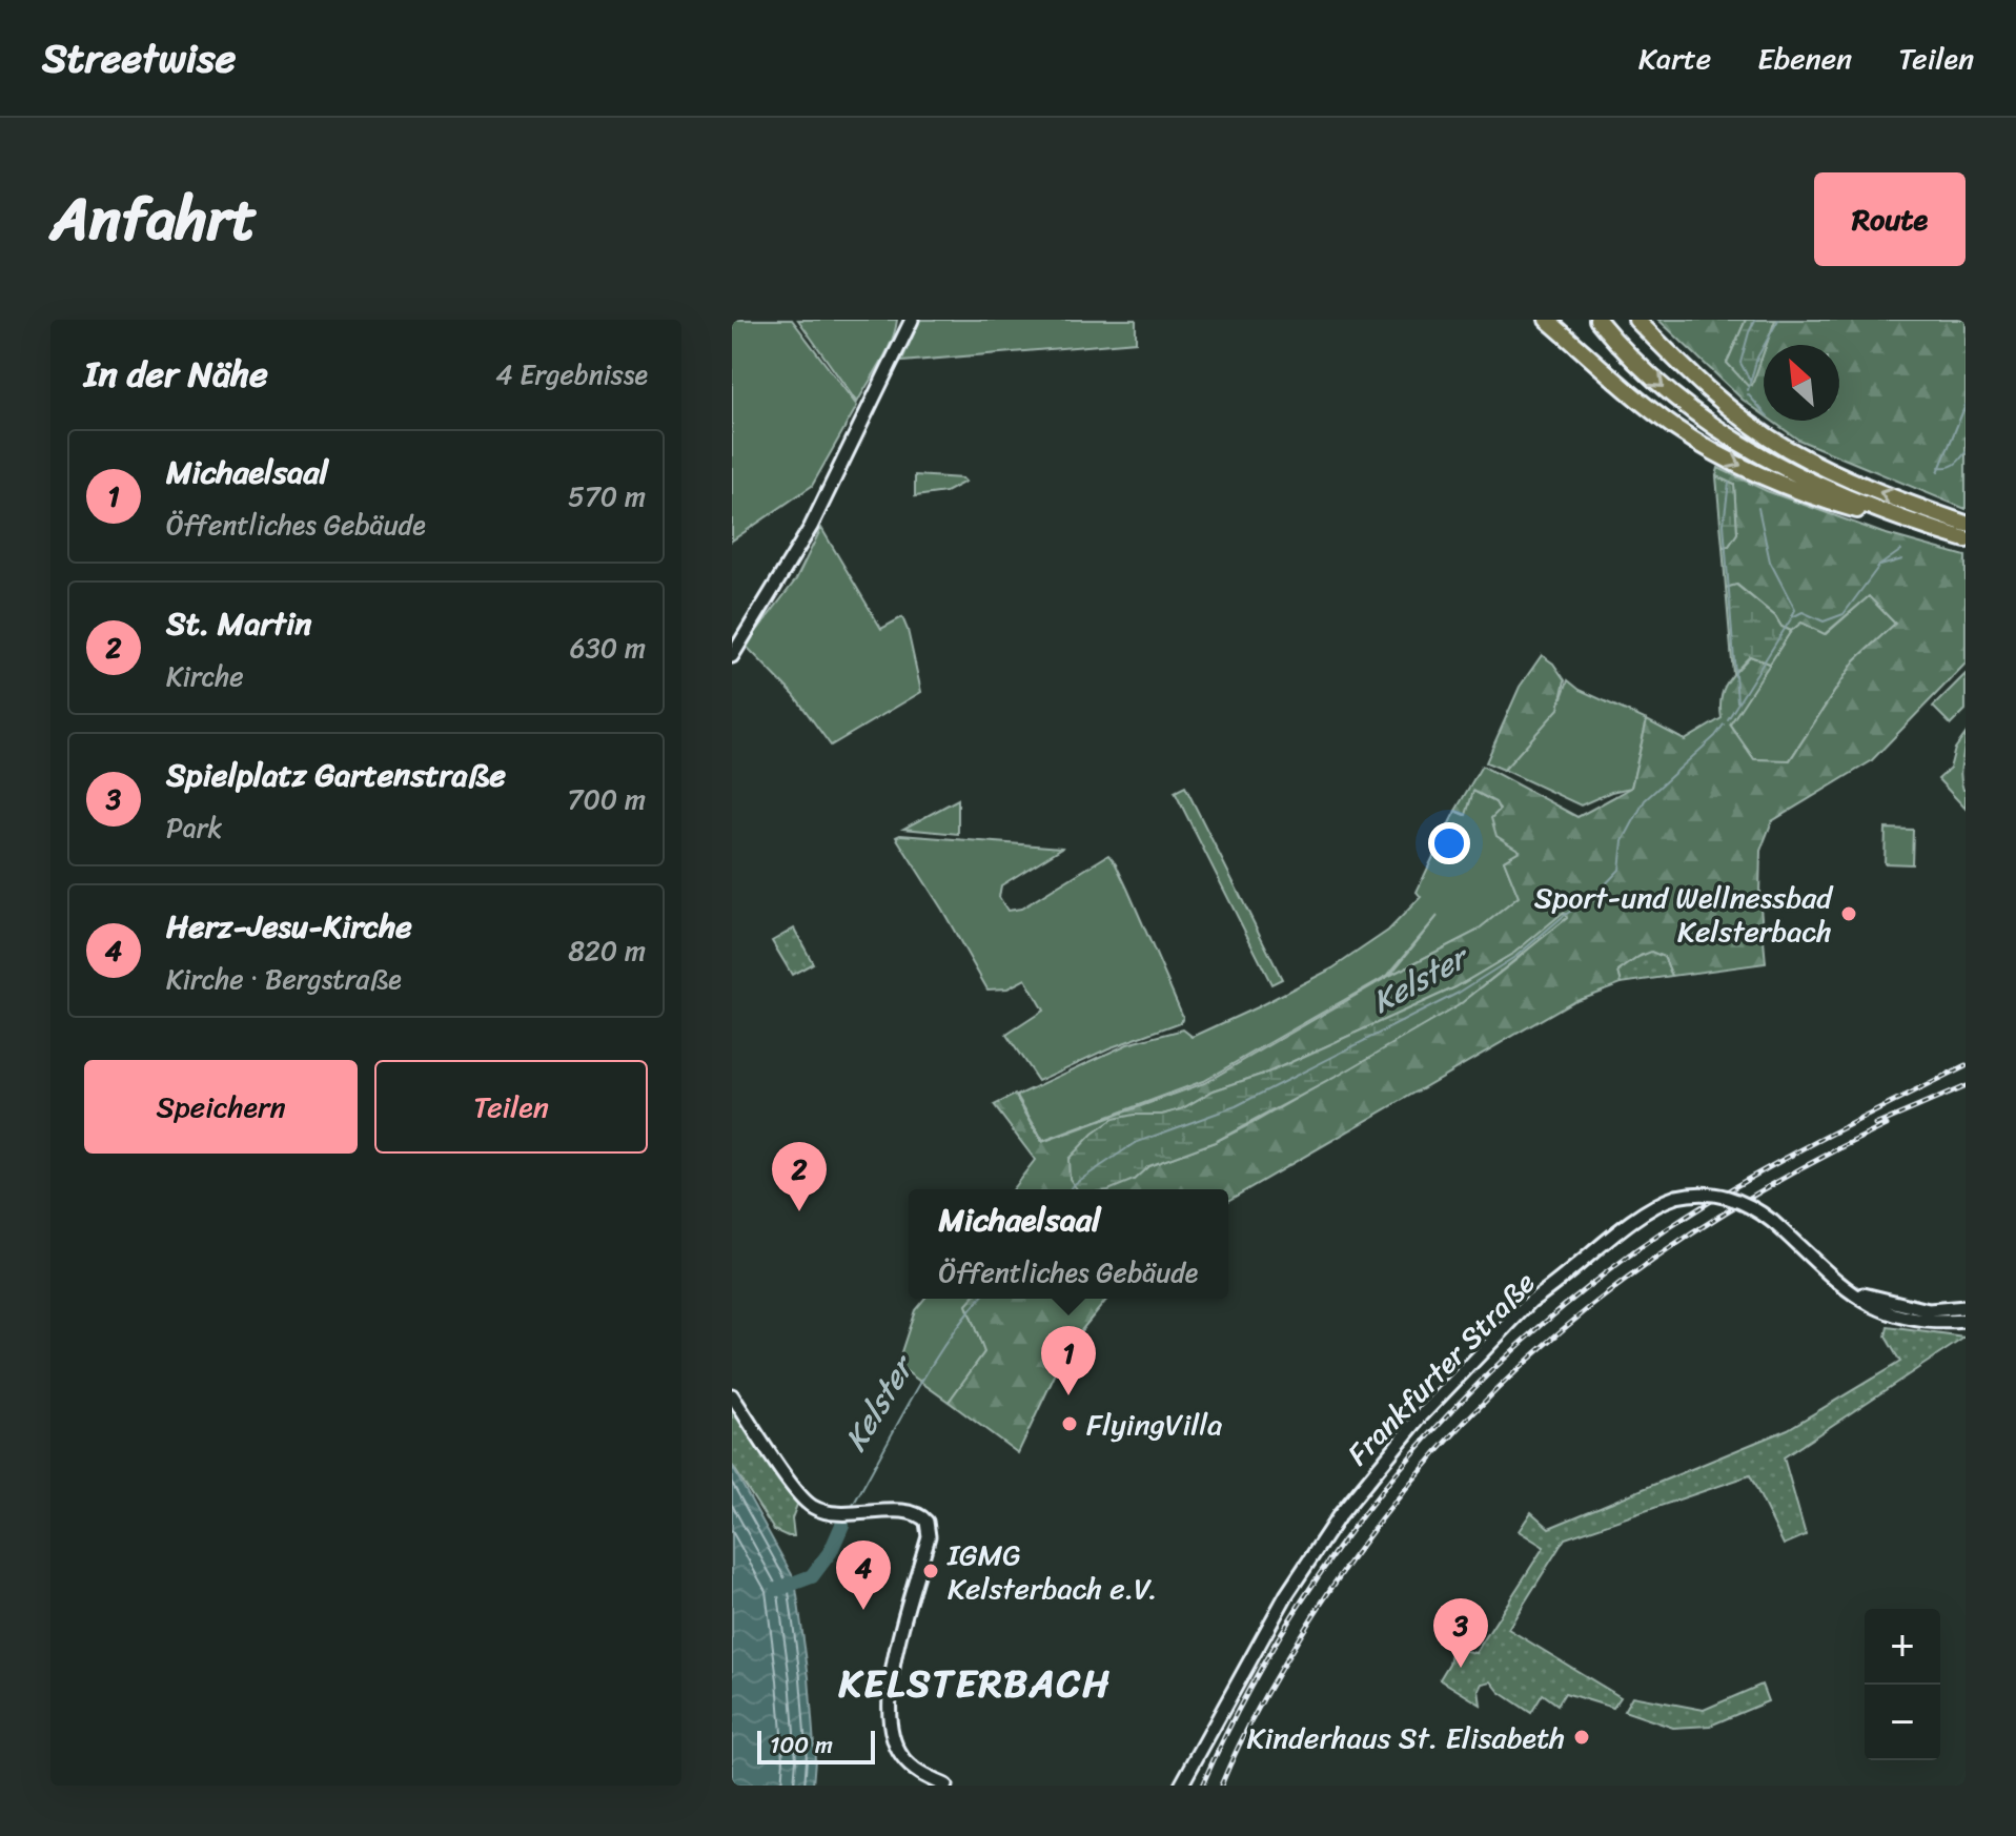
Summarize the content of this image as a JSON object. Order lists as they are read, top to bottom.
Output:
{
  "streets": {
    "street": ["Frankfurter Straße"]
  },
  "districts": ["KELSTERBACH"],
  "water": ["Kelster"],
  "places": [
    "Sport-und Wellnessbad Kelsterbach",
    "FlyingVilla",
    "IGMG Kelsterbach e.V.",
    "Kinderhaus St. Elisabeth"
  ],
  "scale_bar": "100 m",
  "north": "top left",
  "page": {
    "header": "Streetwise",
    "nav": ["Karte", "Ebenen", "Teilen"],
    "title": "Anfahrt",
    "buttons": [
      "Route",
      ["Speichern", "Teilen"]
    ],
    "heading": ["In der Nähe", "4 Ergebnisse"],
    "list": [
      {
        "mark": "1",
        "name": "Michaelsaal",
        "note": "Öffentliches Gebäude",
        "value": "570 m"
      },
      {
        "mark": "2",
        "name": "St. Martin",
        "note": "Kirche",
        "value": "630 m"
      },
      {
        "mark": "3",
        "name": "Spielplatz Gartenstraße",
        "note": "Park",
        "value": "700 m"
      },
      {
        "mark": "4",
        "name": "Herz-Jesu-Kirche",
        "note": "Kirche · Bergstraße",
        "value": "820 m"
      }
    ],
    "pins": [
      "2",
      "1",
      "4",
      "3"
    ],
    "popup": ["Michaelsaal", "Öffentliches Gebäude"],
    "map_buttons": ["+", "−"],
    "scale": "100 m"
  }
}
